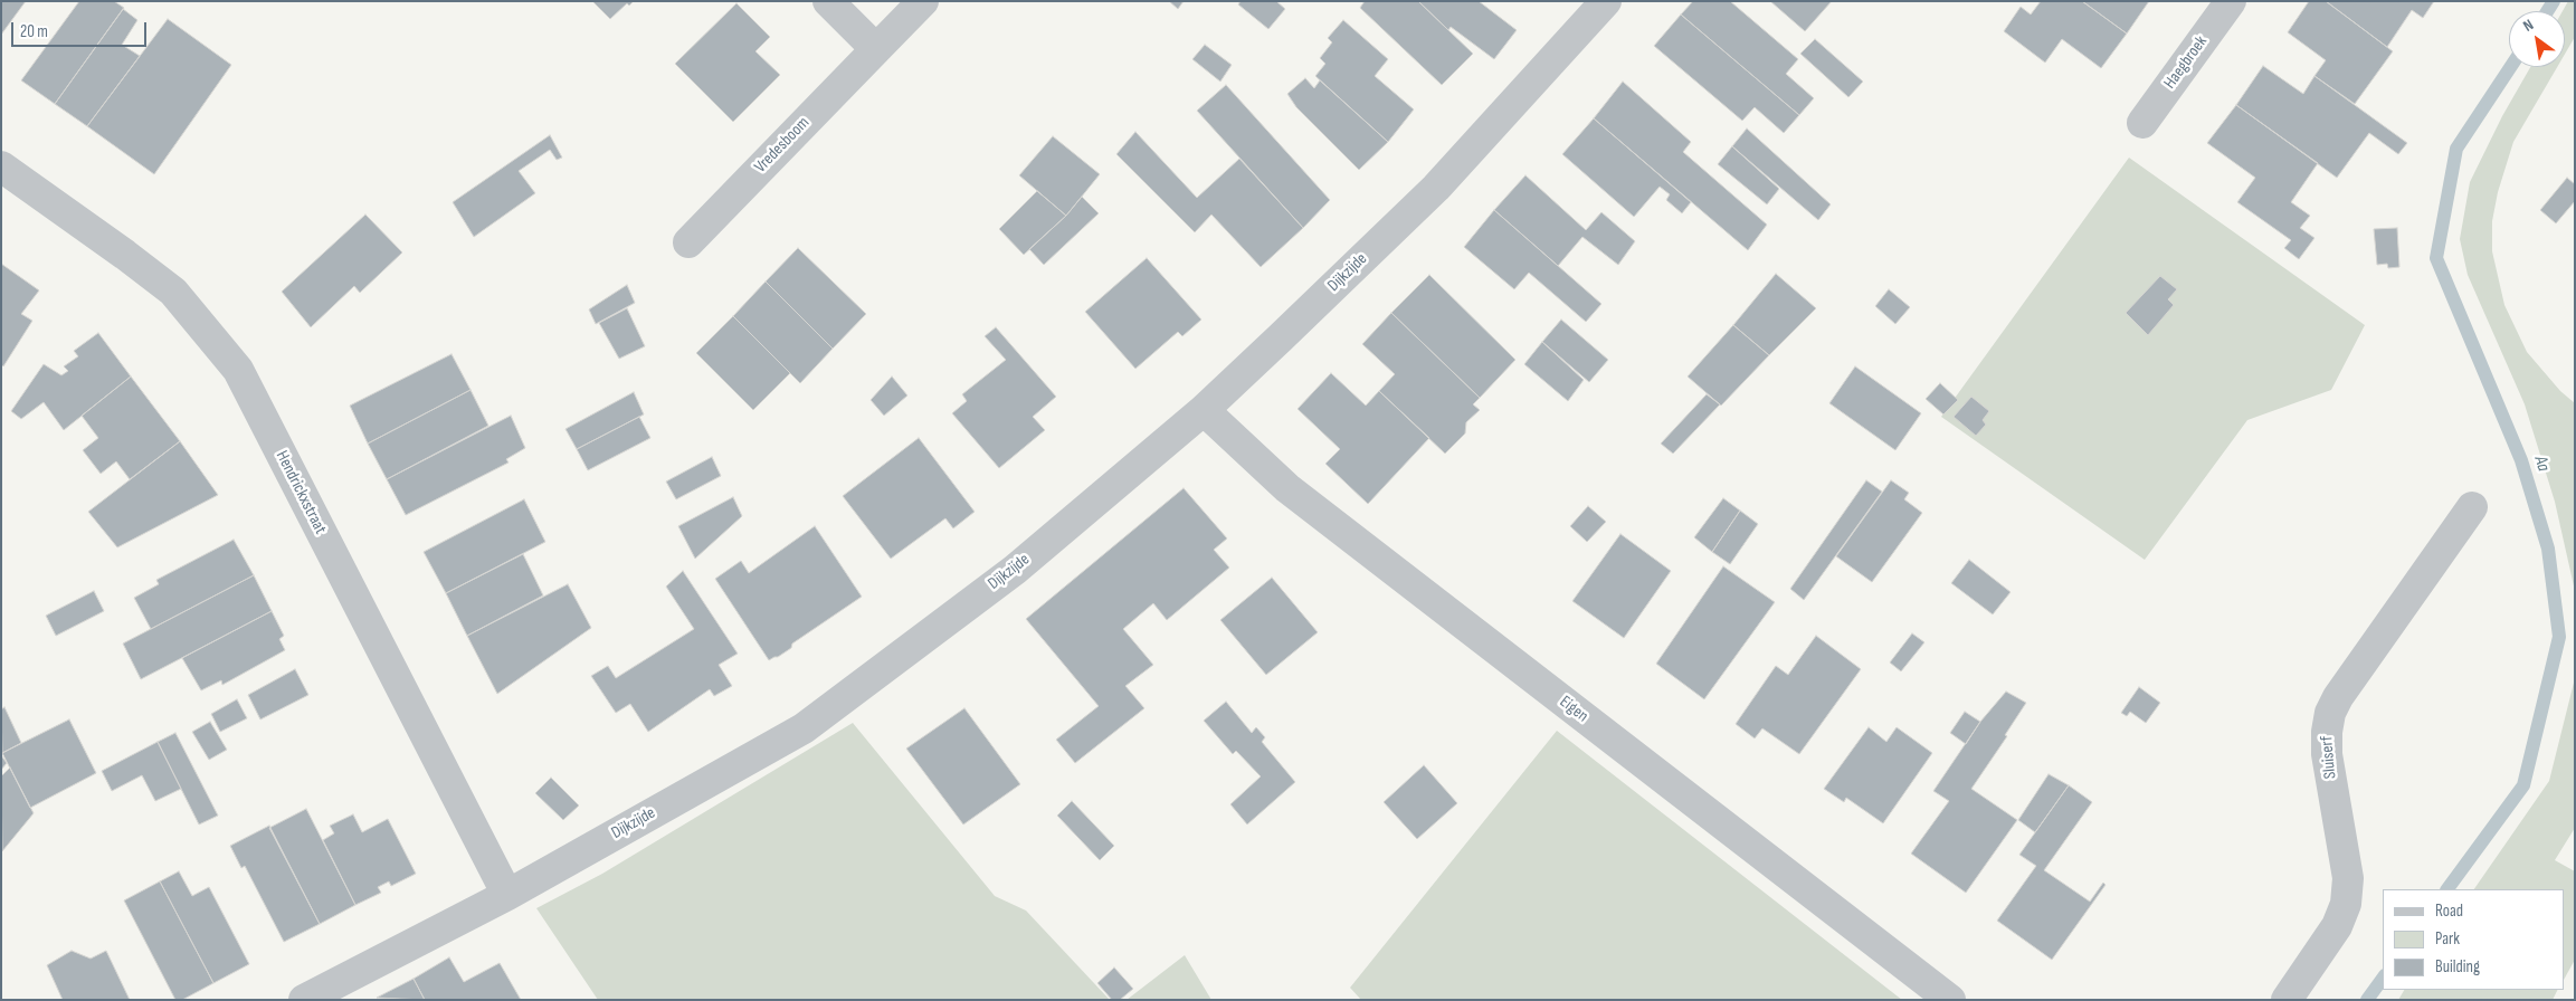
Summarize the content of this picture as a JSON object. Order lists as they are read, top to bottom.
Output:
{
  "streets": {
    "street": [
      "Haegbroek",
      "Vredesboom",
      "Dijkzijde",
      "Hendrickxstraat",
      "Eigen",
      "Sluiserf"
    ]
  },
  "crossings": [
    ["Dijkzijde", "Hendrickxstraat"],
    ["Dijkzijde", "Eigen"]
  ],
  "water": ["Aa"],
  "legend": ["Road", "Park", "Building"],
  "scale_bar": "20 m",
  "north": "top left"
}
